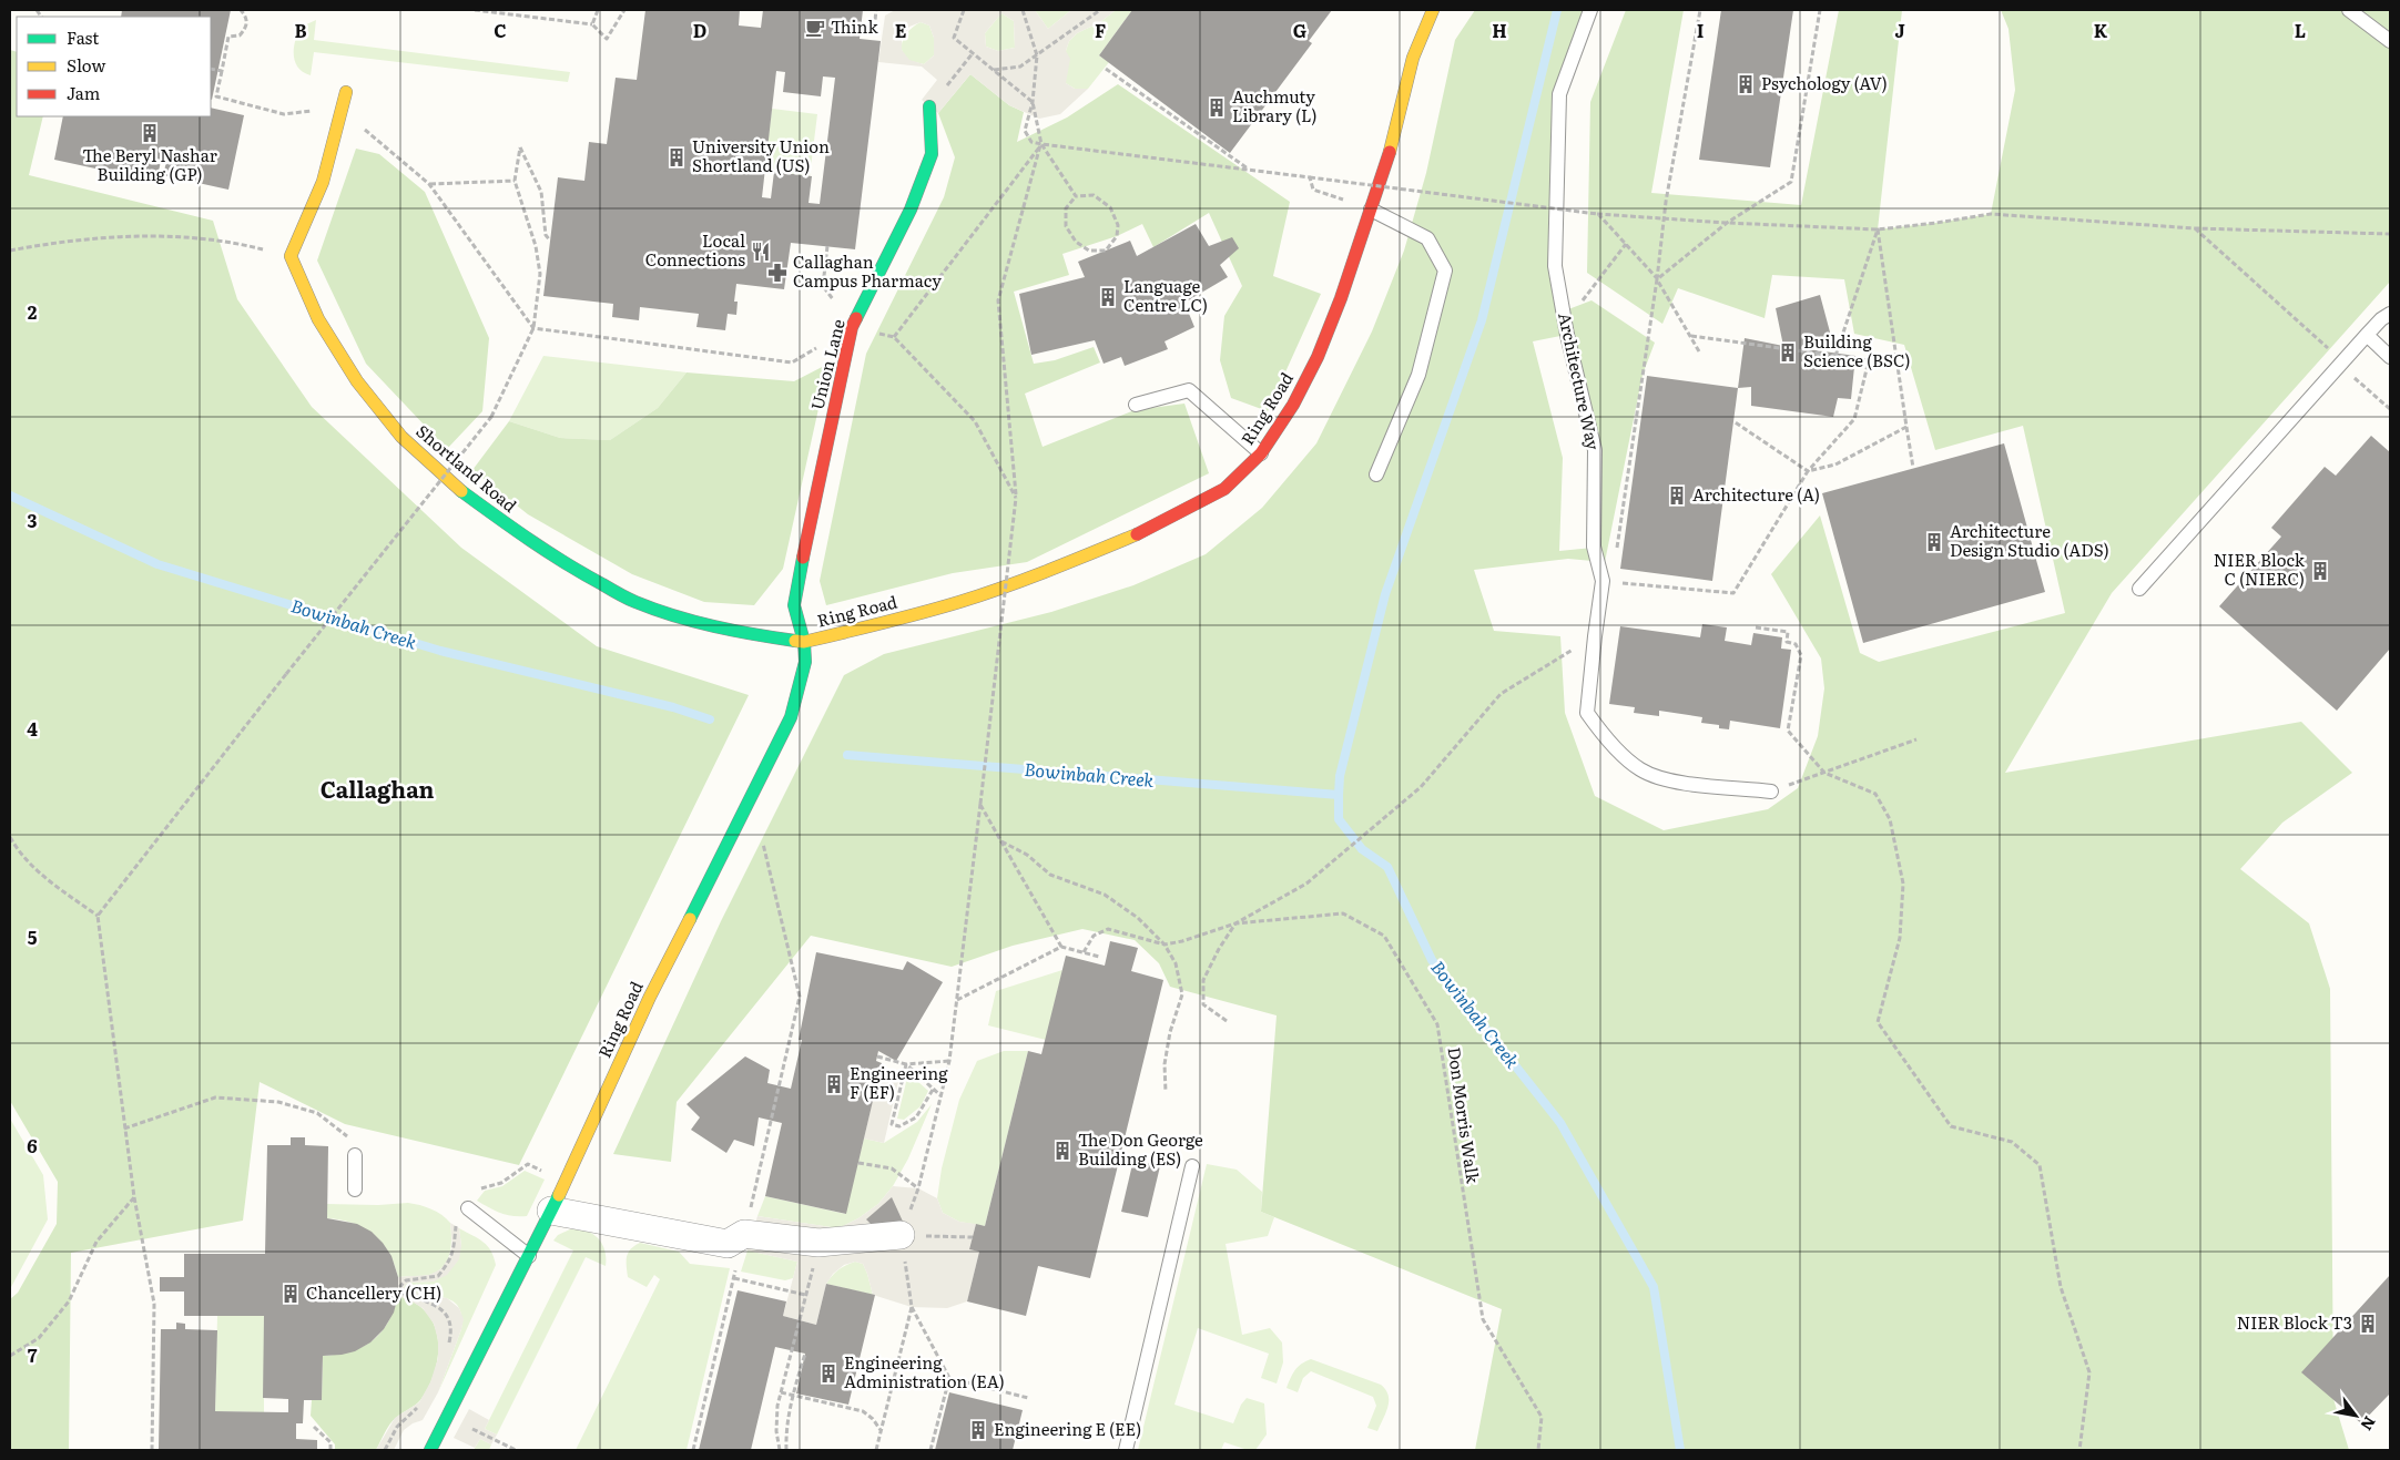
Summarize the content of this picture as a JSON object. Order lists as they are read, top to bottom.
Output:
{
  "streets": {
    "street": ["Union Lane", "Ring Road", "Shortland Road"],
    "lane": ["Architecture Way"],
    "path": ["Don Morris Walk"]
  },
  "crossings": [
    ["Union Lane", "Ring Road"],
    ["Union Lane", "Shortland Road"],
    ["Ring Road", "Shortland Road"]
  ],
  "districts": ["Callaghan"],
  "water": ["Bowinbah Creek"],
  "places": {
    "cafe": ["Think"],
    "building": [
      "Psychology (AV)",
      "Auchmuty Library (L)",
      "The Beryl Nashar Building (GP)",
      "University Union Shortland (US)",
      "Language Centre LC)",
      "Building Science (BSC)",
      "Architecture (A)",
      "Architecture Design Studio (ADS)",
      "NIER Block C (NIERC)",
      "Engineering F (EF)",
      "The Don George Building (ES)",
      "Chancellery (CH)",
      "NIER Block T3",
      "Engineering Administration (EA)",
      "Engineering E (EE)"
    ],
    "restaurant": ["Local Connections"],
    "pharmacy": ["Callaghan Campus Pharmacy"]
  },
  "legend": ["Fast", "Slow", "Jam"],
  "north": "bottom right",
  "grid": {
    "columns": [
      "B",
      "C",
      "D",
      "E",
      "F",
      "G",
      "H",
      "I",
      "J",
      "K",
      "L"
    ],
    "rows": [
      "2",
      "3",
      "4",
      "5",
      "6",
      "7"
    ]
  }
}
